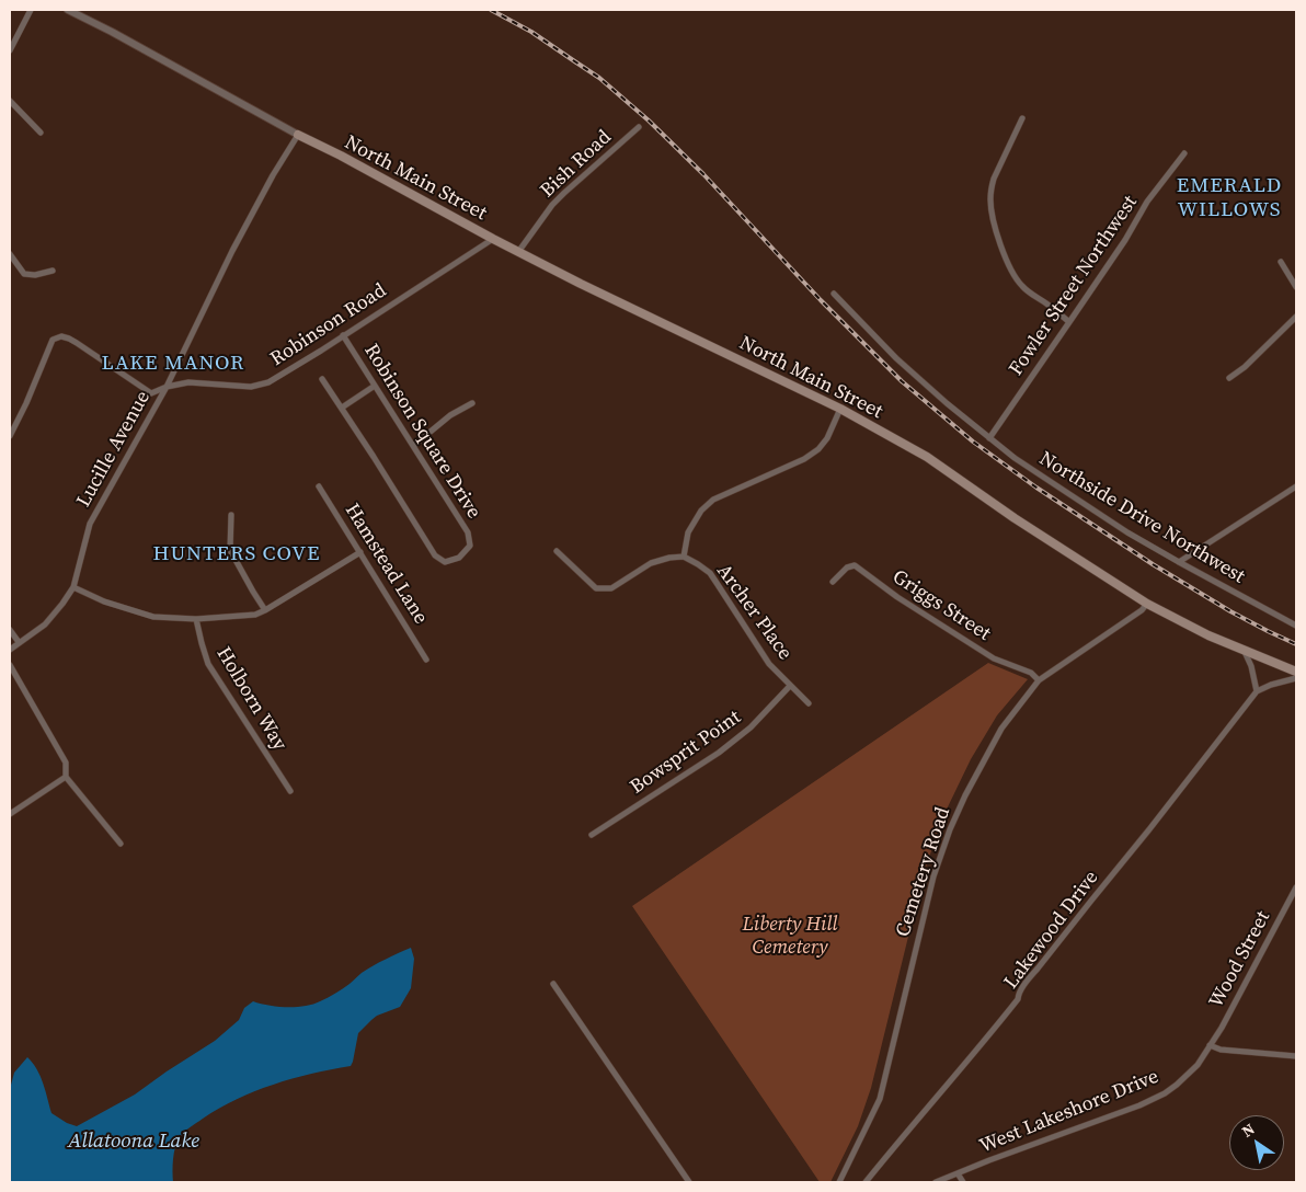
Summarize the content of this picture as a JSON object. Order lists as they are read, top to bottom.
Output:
{
  "streets": {
    "main road": ["North Main Street"],
    "street": [
      "Bish Road",
      "Fowler Street Northwest",
      "Robinson Road",
      "Robinson Square Drive",
      "Lucille Avenue",
      "Northside Drive Northwest",
      "Hamstead Lane",
      "Griggs Street",
      "Archer Place",
      "Holborn Way",
      "Bowsprit Point",
      "Cemetery Road",
      "Lakewood Drive",
      "Wood Street",
      "West Lakeshore Drive"
    ]
  },
  "crossings": [
    ["Bish Road", "North Main Street"],
    ["North Main Street", "Robinson Road"],
    ["North Main Street", "Lucille Avenue"],
    ["North Main Street", "Cemetery Road"],
    ["Fowler Street Northwest", "Northside Drive Northwest"],
    ["Robinson Road", "Robinson Square Drive"],
    ["Robinson Road", "Lucille Avenue"],
    ["Griggs Street", "Cemetery Road"],
    ["Archer Place", "Bowsprit Point"],
    ["Wood Street", "West Lakeshore Drive"]
  ],
  "districts": ["EMERALD WILLOWS", "LAKE MANOR", "HUNTERS COVE"],
  "water": ["Allatoona Lake"],
  "parks": ["Liberty Hill Cemetery"],
  "north": "top left"
}
